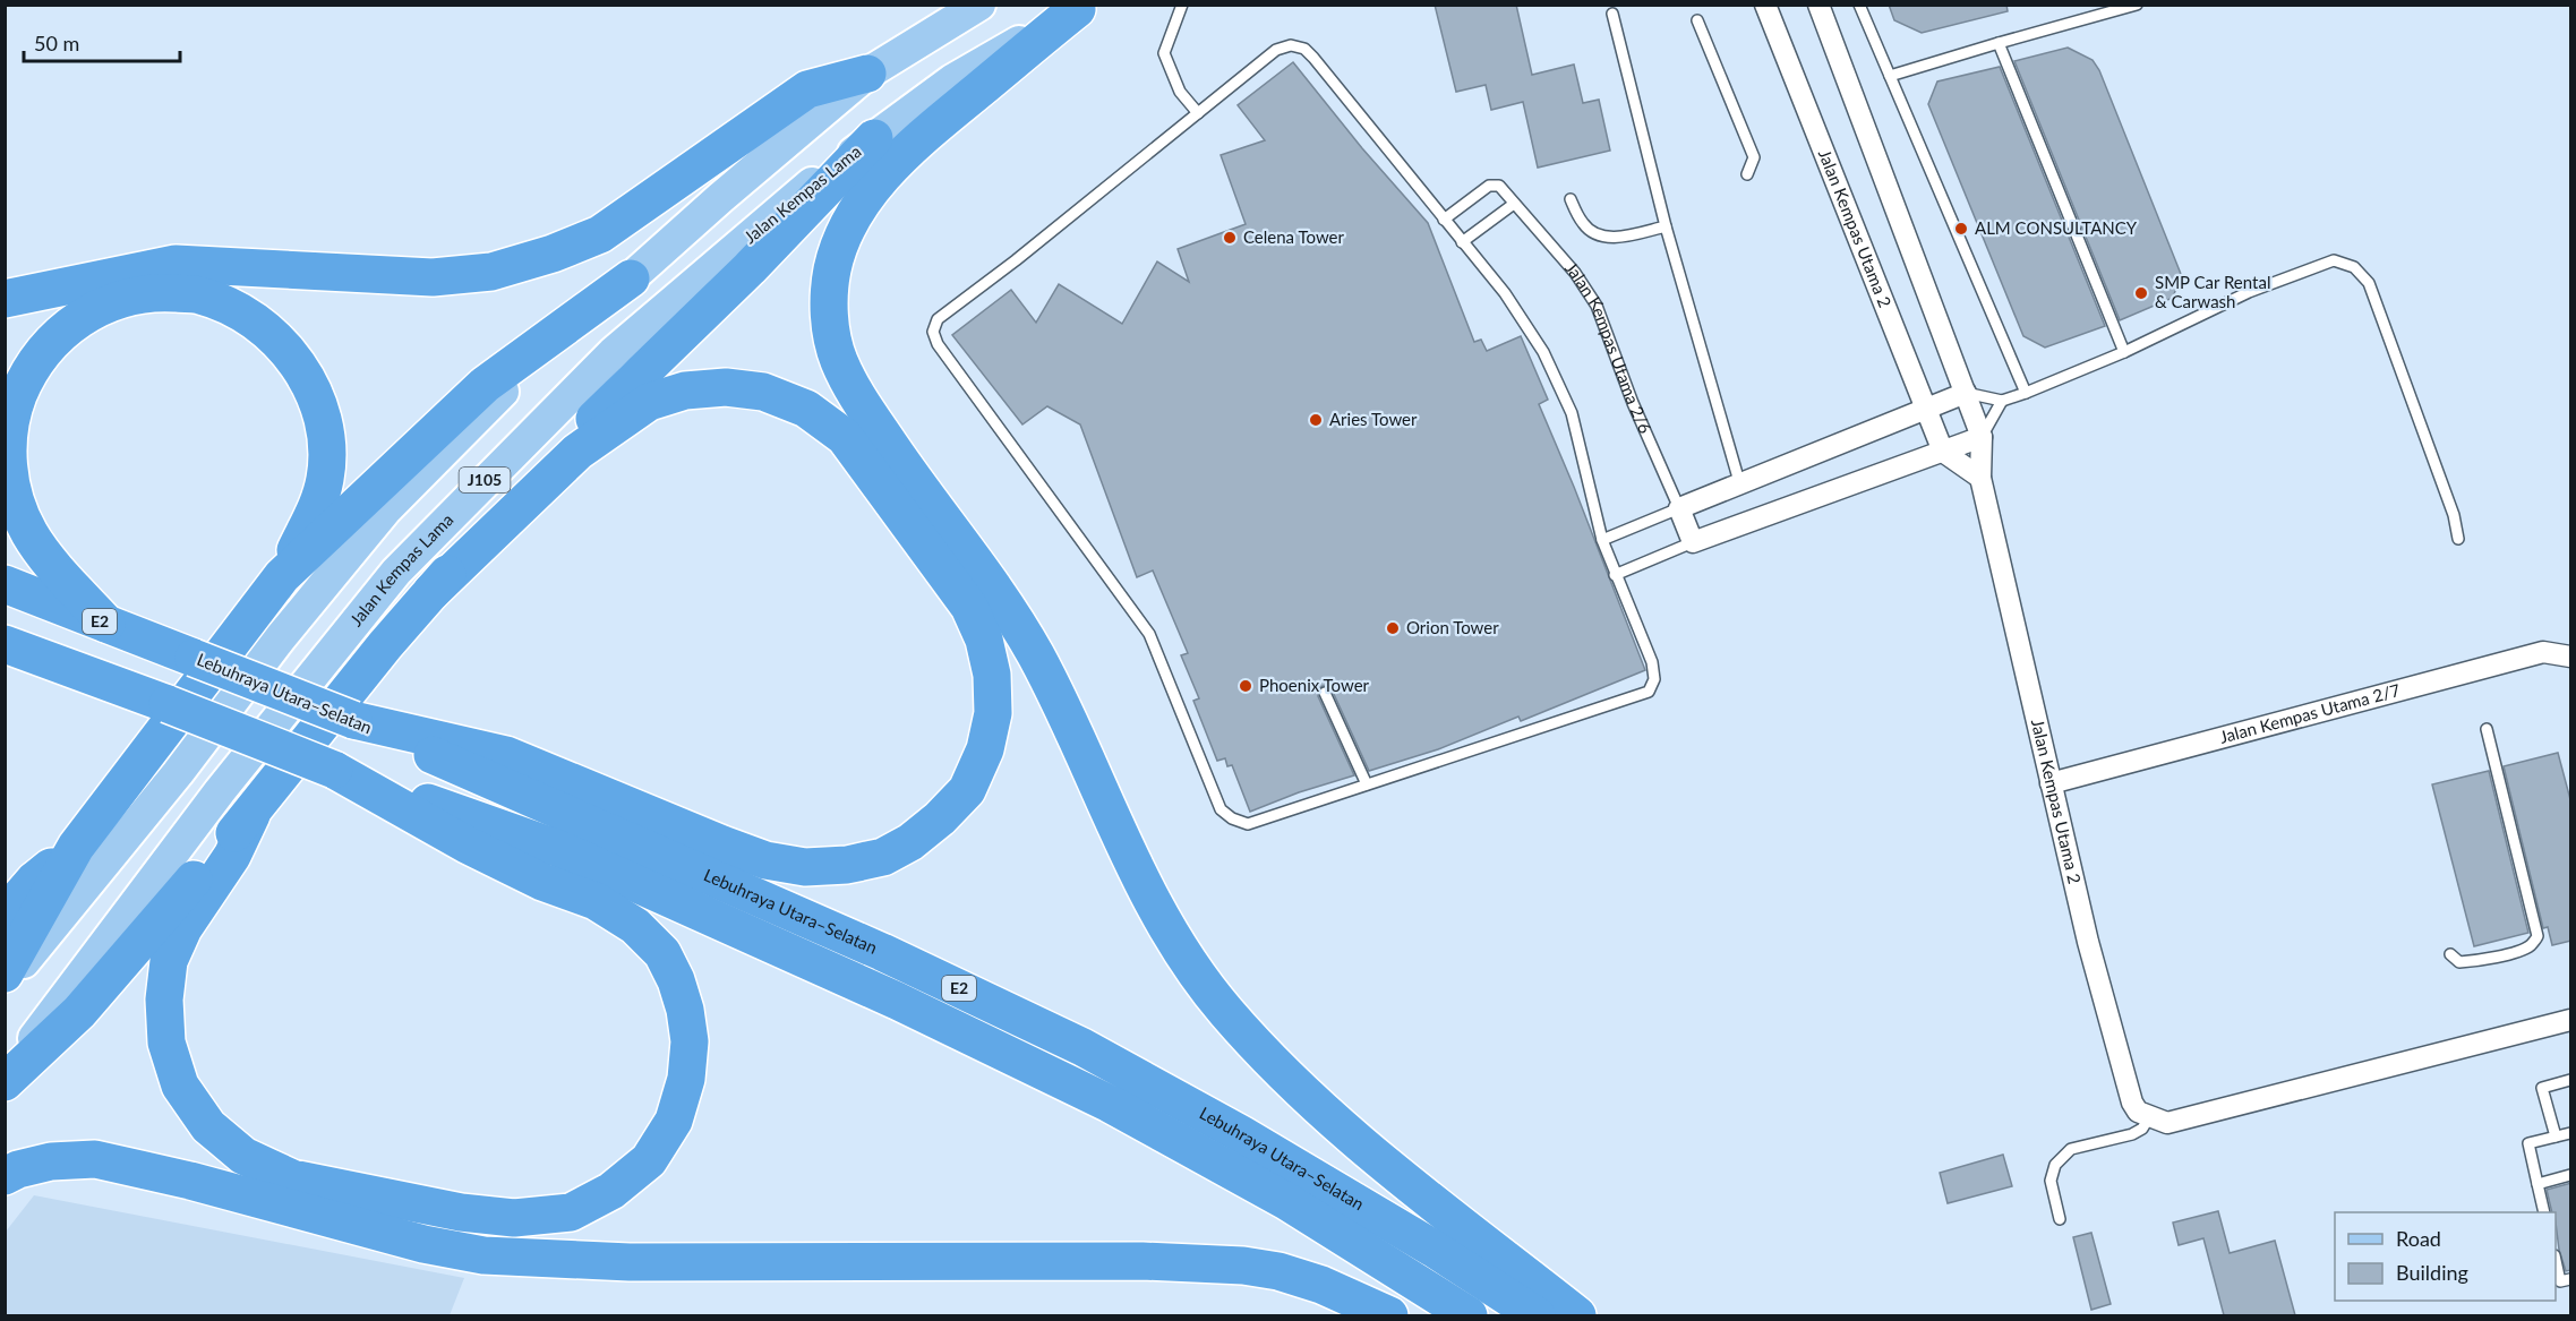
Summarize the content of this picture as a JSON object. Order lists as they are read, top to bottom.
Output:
{
  "streets": {
    "highway": ["E2", "Lebuhraya Utara–Selatan"],
    "main road": ["Jalan Kempas Lama", "J105"],
    "street": ["Jalan Kempas Utama 2", "Jalan Kempas Utama 2/6", "Jalan Kempas Utama 2/7"]
  },
  "crossings": [
    ["Jalan Kempas Utama 2", "Jalan Kempas Utama 2/7"]
  ],
  "places": [
    "ALM CONSULTANCY",
    "Celena Tower",
    "SMP Car Rental & Carwash",
    "Aries Tower",
    "Orion Tower",
    "Phoenix Tower"
  ],
  "legend": ["Road", "Building"],
  "scale_bar": "50 m"
}
